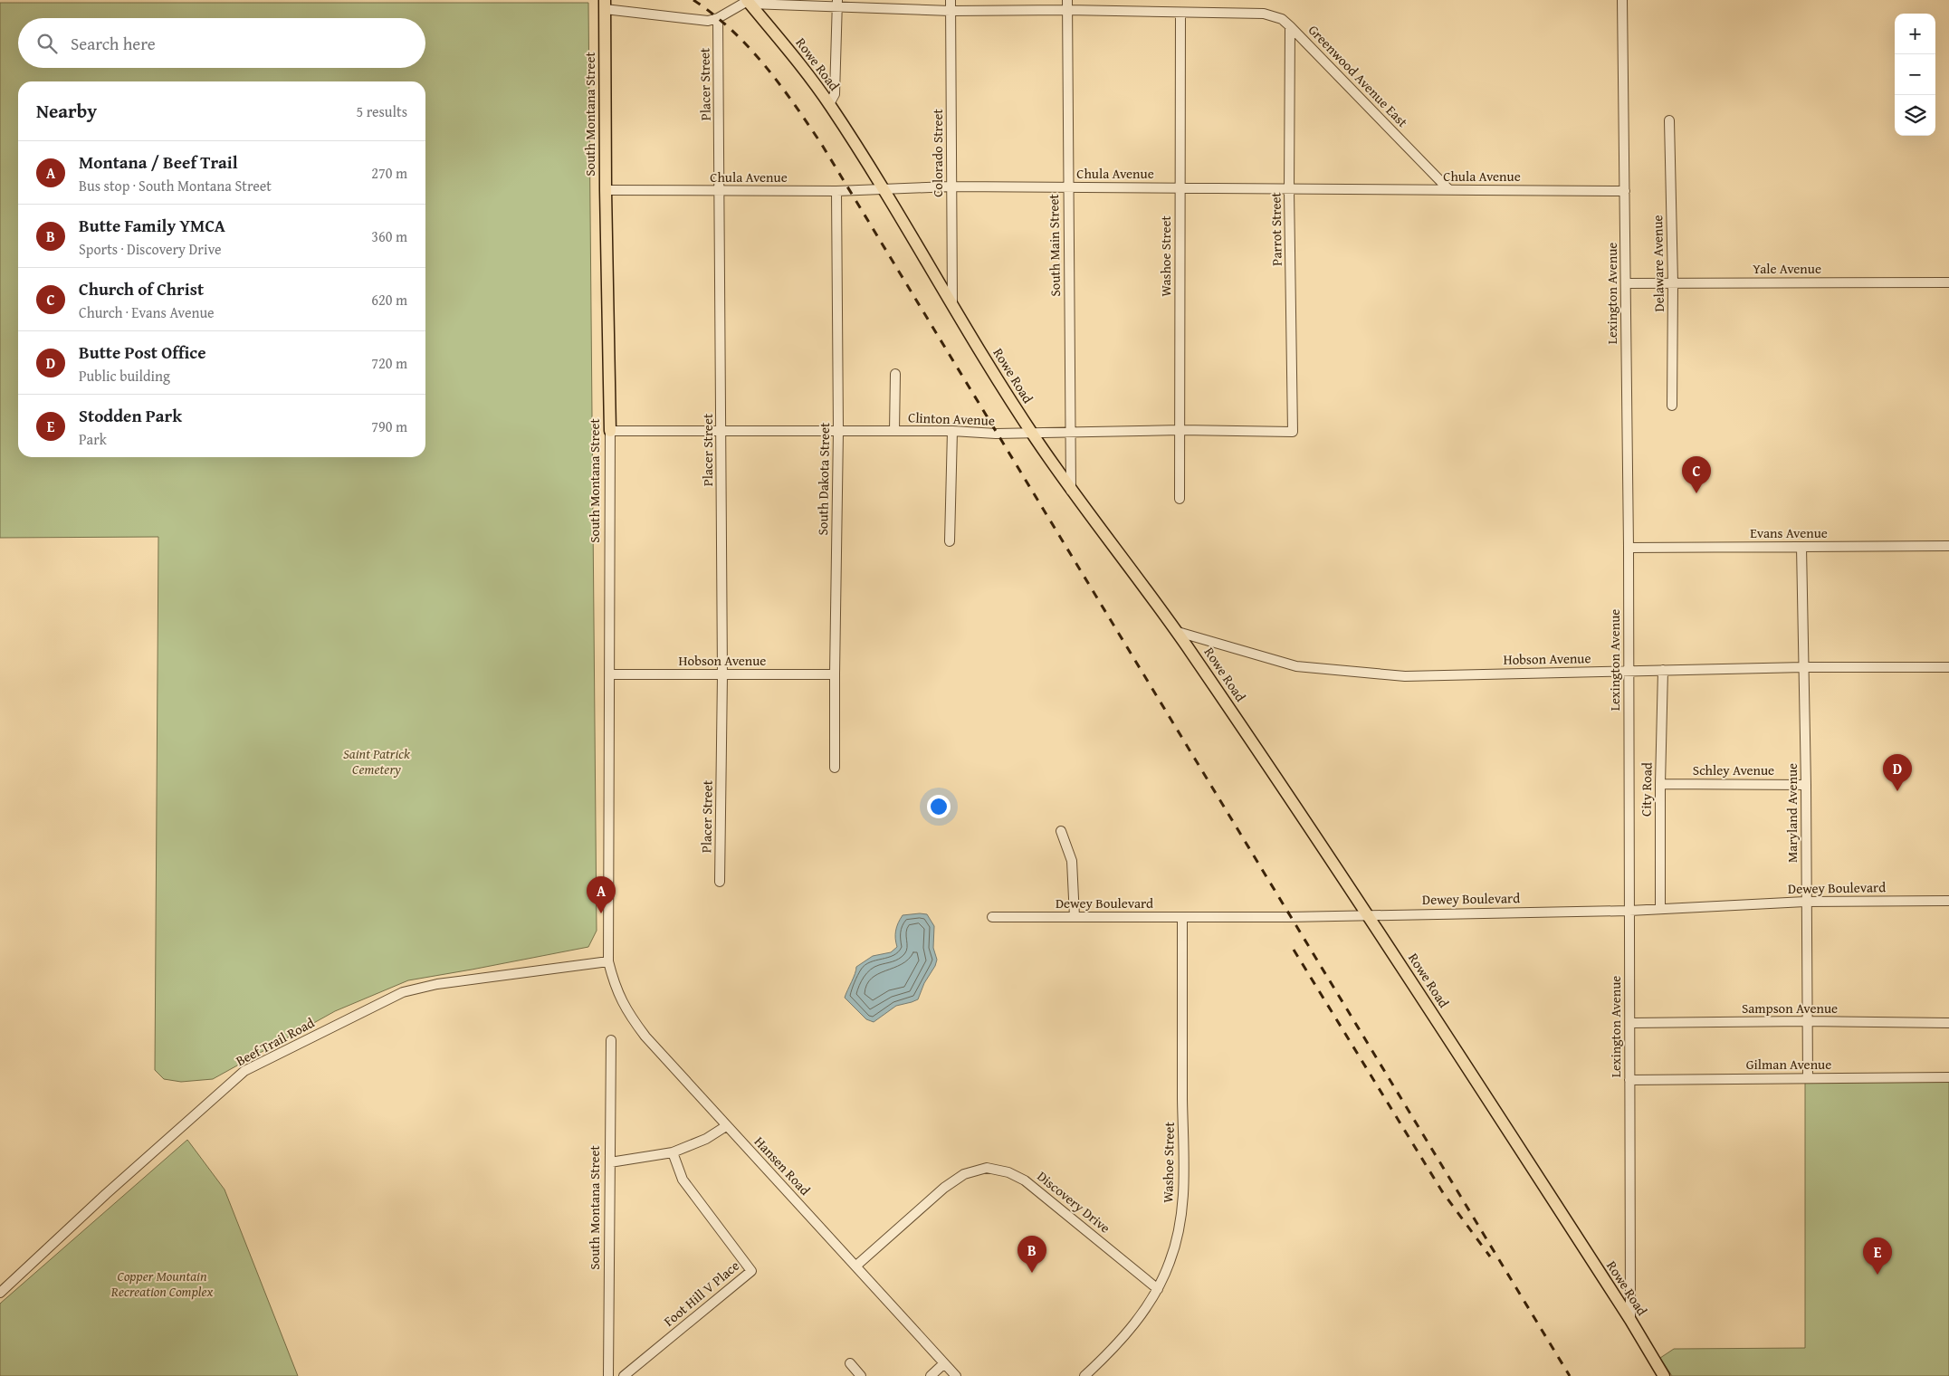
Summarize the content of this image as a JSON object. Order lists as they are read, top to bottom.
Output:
{
  "streets": {
    "main road": ["Rowe Road", "South Montana Street"],
    "street": [
      "Greenwood Avenue East",
      "Placer Street",
      "Colorado Street",
      "Chula Avenue",
      "Parrot Street",
      "South Main Street",
      "Washoe Street",
      "Delaware Avenue",
      "Yale Avenue",
      "Lexington Avenue",
      "Clinton Avenue",
      "South Dakota Street",
      "Evans Avenue",
      "Hobson Avenue",
      "Schley Avenue",
      "City Road",
      "Maryland Avenue",
      "Dewey Boulevard",
      "Sampson Avenue",
      "Beef Trail Road",
      "Gilman Avenue",
      "Hansen Road",
      "Discovery Drive",
      "Foot Hill V Place"
    ]
  },
  "crossings": [
    ["Rowe Road", "Greenwood Avenue East"],
    ["Rowe Road", "Colorado Street"],
    ["Rowe Road", "Chula Avenue"],
    ["Rowe Road", "South Main Street"],
    ["Rowe Road", "Lexington Avenue"],
    ["Rowe Road", "Clinton Avenue"],
    ["Rowe Road", "Hobson Avenue"],
    ["Rowe Road", "Dewey Boulevard"],
    ["Greenwood Avenue East", "Colorado Street"],
    ["Greenwood Avenue East", "Chula Avenue"],
    ["Greenwood Avenue East", "Parrot Street"],
    ["Greenwood Avenue East", "South Main Street"],
    ["Greenwood Avenue East", "Washoe Street"],
    ["Placer Street", "Chula Avenue"],
    ["Placer Street", "Clinton Avenue"],
    ["Placer Street", "Hobson Avenue"],
    ["South Montana Street", "Chula Avenue"],
    ["South Montana Street", "Clinton Avenue"],
    ["South Montana Street", "Hobson Avenue"],
    ["South Montana Street", "Beef Trail Road"],
    ["South Montana Street", "Hansen Road"],
    ["Colorado Street", "Chula Avenue"],
    ["Chula Avenue", "Parrot Street"],
    ["Chula Avenue", "South Main Street"],
    ["Chula Avenue", "Washoe Street"],
    ["Chula Avenue", "Lexington Avenue"],
    ["Chula Avenue", "South Dakota Street"],
    ["Parrot Street", "Clinton Avenue"],
    ["South Main Street", "Clinton Avenue"],
    ["Washoe Street", "Clinton Avenue"],
    ["Washoe Street", "Dewey Boulevard"],
    ["Washoe Street", "Discovery Drive"],
    ["Delaware Avenue", "Yale Avenue"],
    ["Yale Avenue", "Lexington Avenue"],
    ["Lexington Avenue", "Evans Avenue"],
    ["Lexington Avenue", "Hobson Avenue"],
    ["Lexington Avenue", "Dewey Boulevard"],
    ["Lexington Avenue", "Sampson Avenue"],
    ["Lexington Avenue", "Gilman Avenue"],
    ["Clinton Avenue", "South Dakota Street"],
    ["South Dakota Street", "Hobson Avenue"],
    ["Evans Avenue", "Maryland Avenue"],
    ["Hobson Avenue", "City Road"],
    ["Hobson Avenue", "Maryland Avenue"],
    ["Schley Avenue", "City Road"],
    ["Schley Avenue", "Maryland Avenue"],
    ["City Road", "Dewey Boulevard"],
    ["Maryland Avenue", "Dewey Boulevard"],
    ["Maryland Avenue", "Sampson Avenue"],
    ["Maryland Avenue", "Gilman Avenue"],
    ["Beef Trail Road", "Hansen Road"],
    ["Hansen Road", "Discovery Drive"]
  ],
  "parks": ["Saint Patrick Cemetery", "Copper Mountain Recreation Complex"],
  "page": {
    "map_buttons": ["+", "−"],
    "search": "Search here",
    "heading": ["Nearby", "5 results"],
    "list": [
      {
        "mark": "A",
        "name": "Montana / Beef Trail",
        "note": "Bus stop · South Montana Street",
        "value": "270 m"
      },
      {
        "mark": "B",
        "name": "Butte Family YMCA",
        "note": "Sports · Discovery Drive",
        "value": "360 m"
      },
      {
        "mark": "C",
        "name": "Church of Christ",
        "note": "Church · Evans Avenue",
        "value": "620 m"
      },
      {
        "mark": "D",
        "name": "Butte Post Office",
        "note": "Public building",
        "value": "720 m"
      },
      {
        "mark": "E",
        "name": "Stodden Park",
        "note": "Park",
        "value": "790 m"
      }
    ],
    "pins": [
      "C",
      "D",
      "A",
      "B",
      "E"
    ]
  }
}
